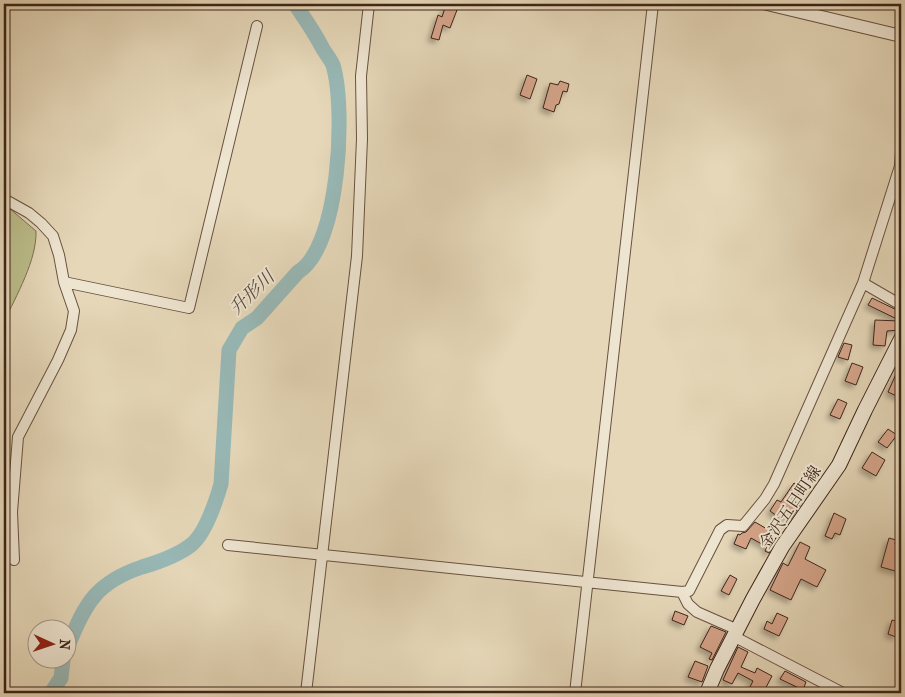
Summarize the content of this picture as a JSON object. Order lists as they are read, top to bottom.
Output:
{
  "streets": {
    "main road": ["金沢五日町線"]
  },
  "water": ["升形川"],
  "north": "right"
}
